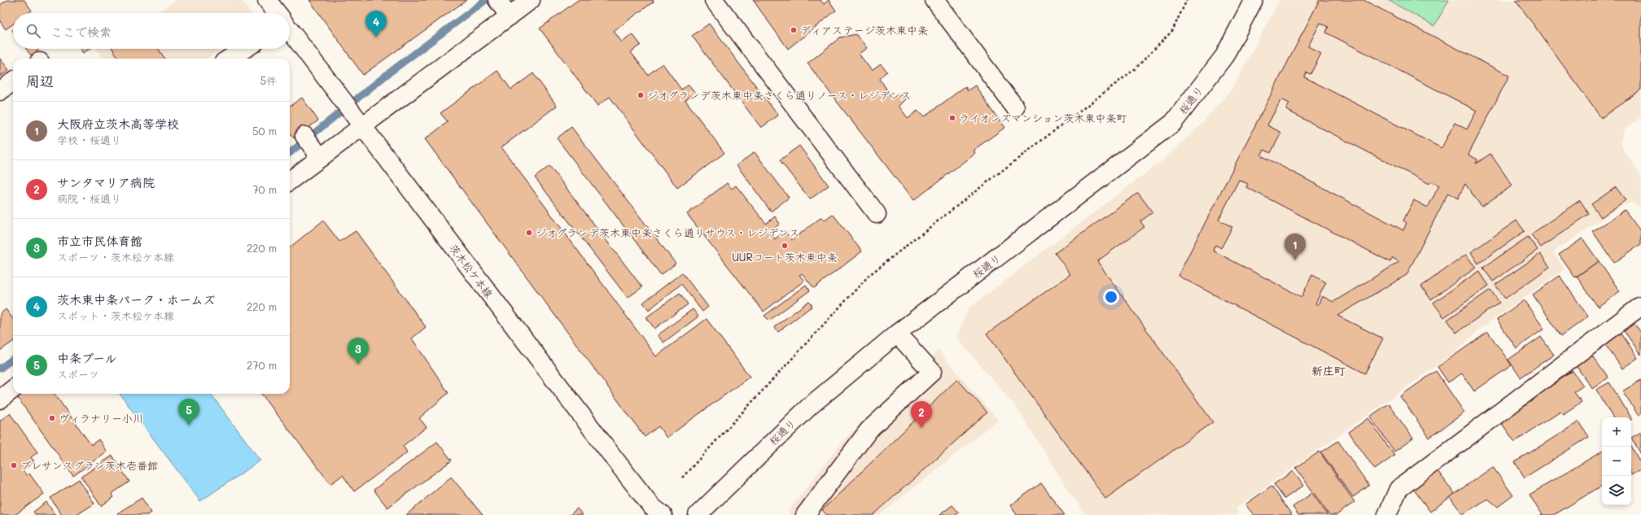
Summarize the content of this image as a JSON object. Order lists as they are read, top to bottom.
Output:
{
  "streets": {
    "street": ["桜通り", "茨木松ケ本線"]
  },
  "districts": ["新庄町"],
  "places": [
    "ディアステージ茨木東中条",
    "ジオグランデ茨木東中条さくら通りノース・レジデンス",
    "ライオンズマンション茨木東中条町",
    "ジオグランデ茨木東中条さくら通りサウス・レジデンス",
    "UURコート茨木東中条",
    "ヴィラナリー小川",
    "プレサンスグラン茨木壱番館"
  ],
  "page": {
    "pins": [
      "4",
      "1",
      "3",
      "5",
      "2"
    ],
    "search": "ここで検索",
    "heading": ["周辺", "5件"],
    "list": [
      {
        "mark": "1",
        "name": "大阪府立茨木高等学校",
        "note": "学校 · 桜通り",
        "value": "50 m"
      },
      {
        "mark": "2",
        "name": "サンタマリア病院",
        "note": "病院 · 桜通り",
        "value": "70 m"
      },
      {
        "mark": "3",
        "name": "市立市民体育館",
        "note": "スポーツ · 茨木松ケ本線",
        "value": "220 m"
      },
      {
        "mark": "4",
        "name": "茨木東中条パーク・ホームズ",
        "note": "スポット · 茨木松ケ本線",
        "value": "220 m"
      },
      {
        "mark": "5",
        "name": "中条プール",
        "note": "スポーツ",
        "value": "270 m"
      }
    ],
    "map_buttons": ["+", "−"]
  }
}
